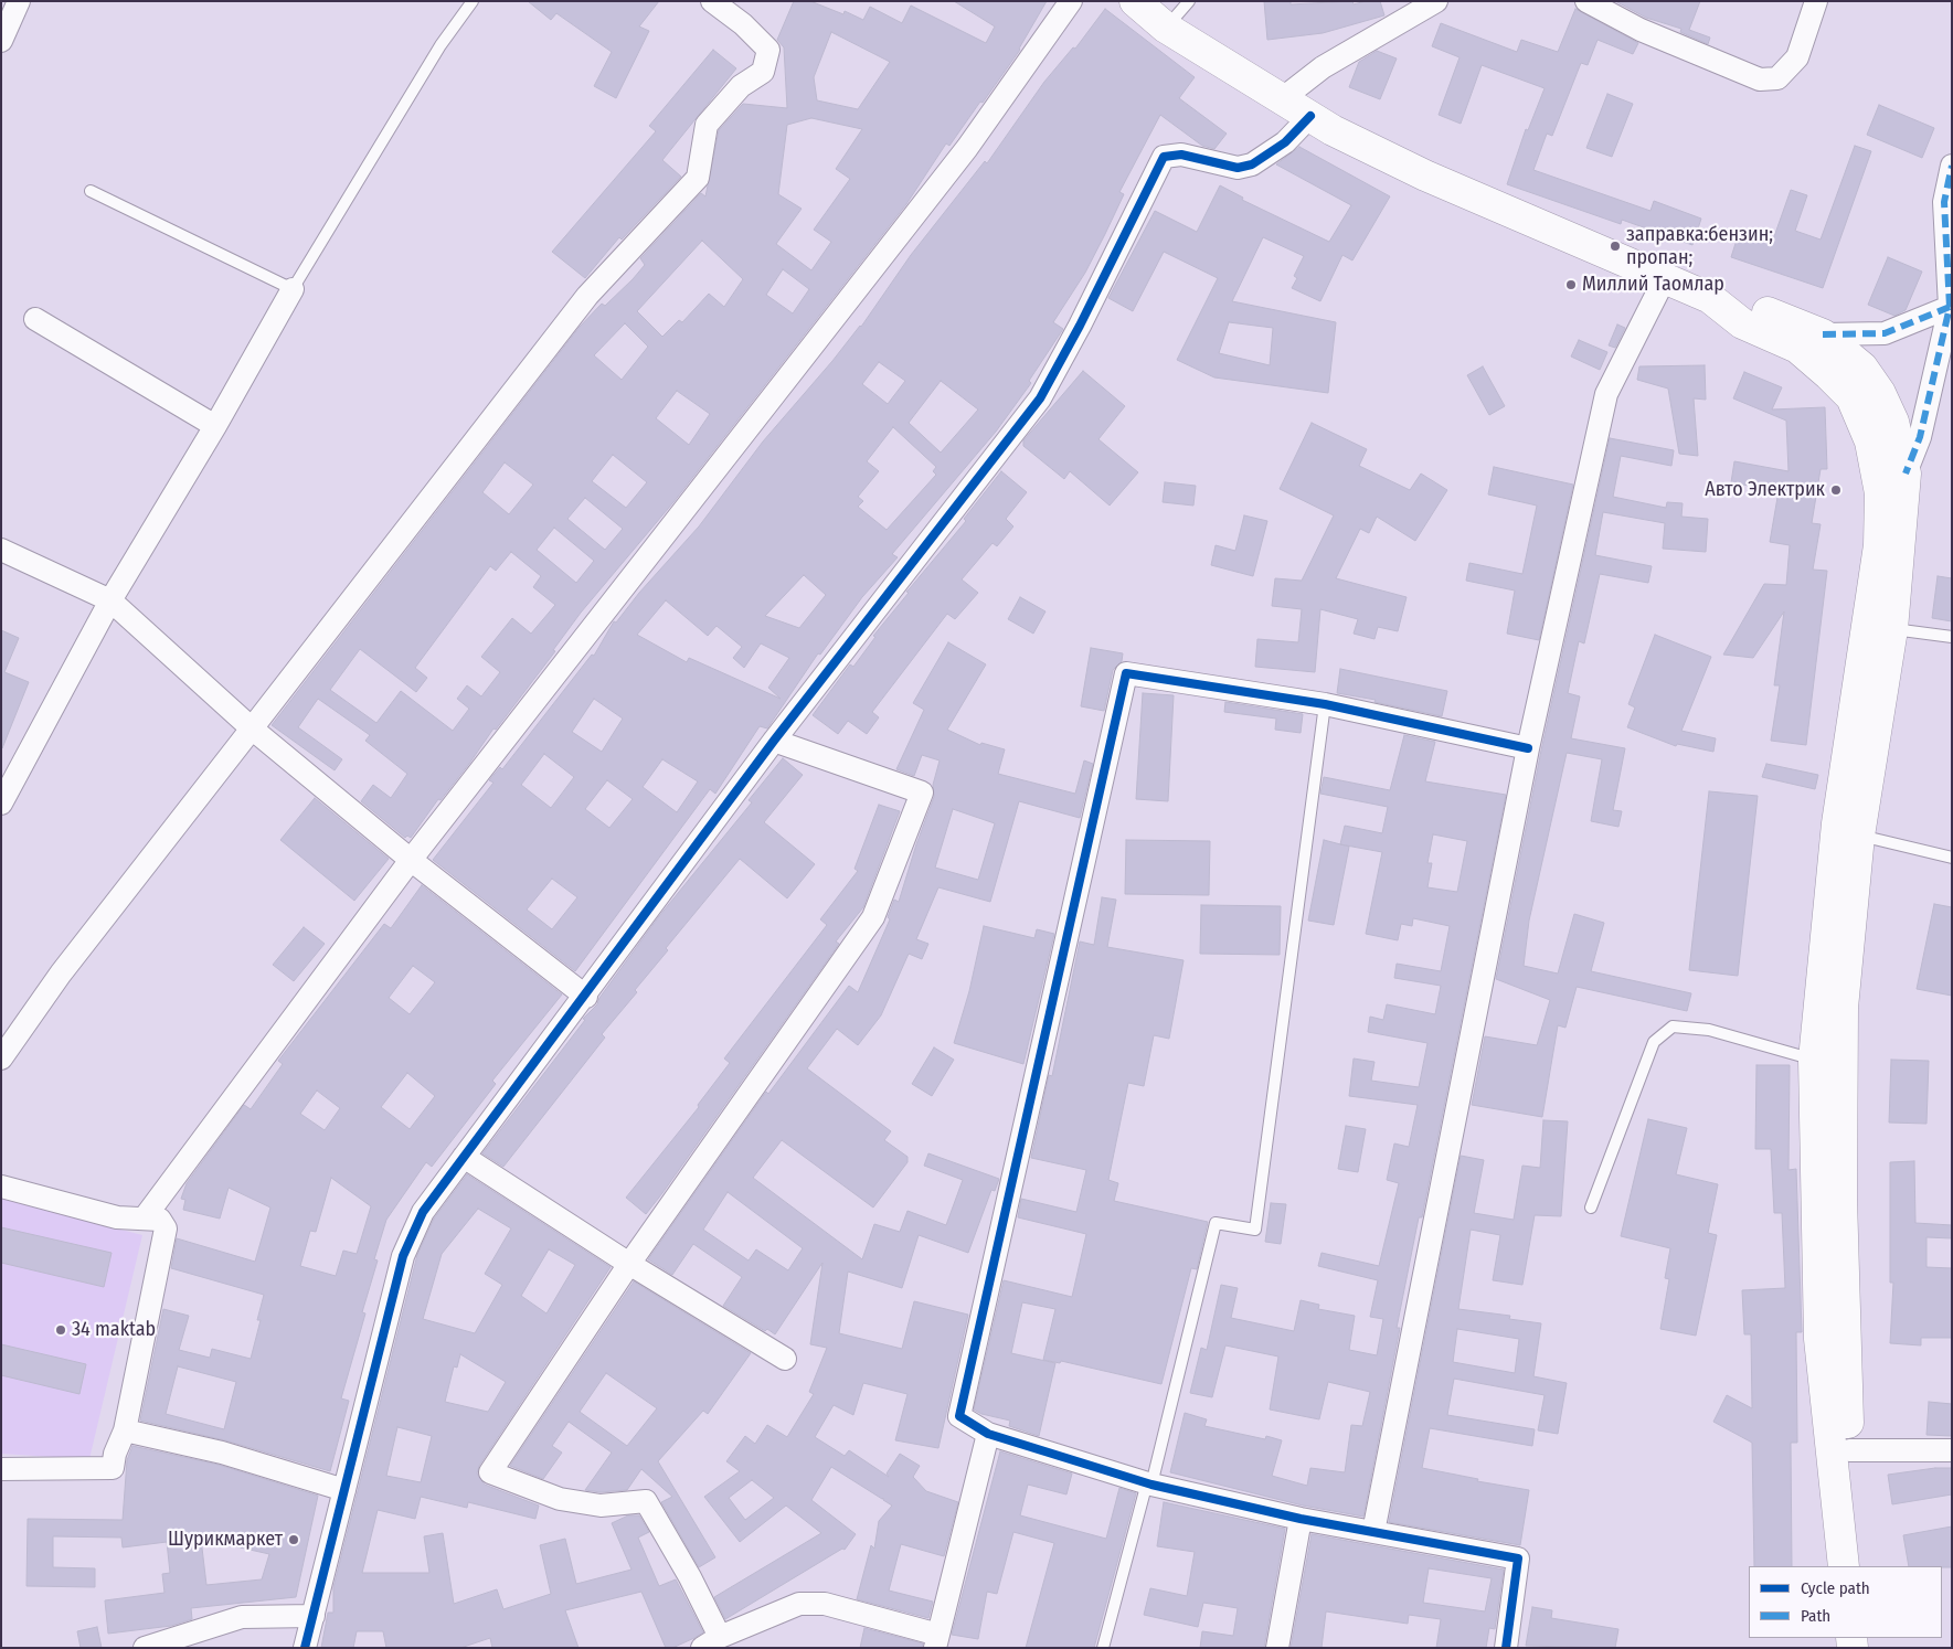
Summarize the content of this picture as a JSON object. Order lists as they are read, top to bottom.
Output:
{
  "places": [
    "заправка:бензин; пропан;",
    "Миллий Таомлар",
    "Авто Электрик",
    "34 maktab",
    "Шурикмаркет"
  ],
  "legend": ["Cycle path", "Path"]
}
